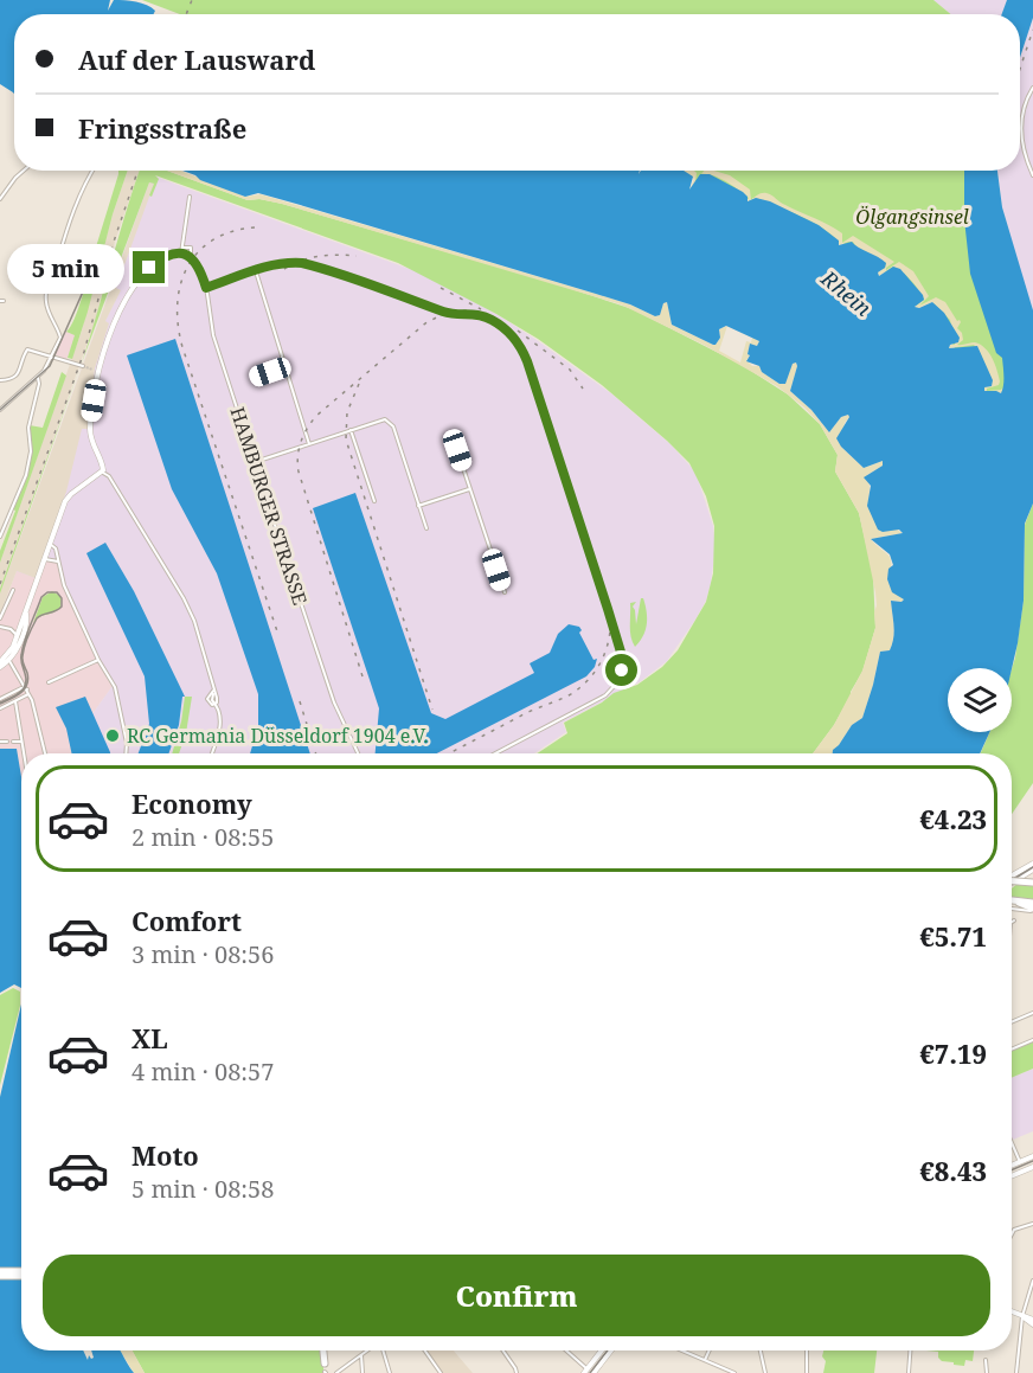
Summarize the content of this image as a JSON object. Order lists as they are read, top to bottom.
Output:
{
  "streets": {
    "street": ["HAMBURGER STRASSE"]
  },
  "water": ["Rhein"],
  "parks": ["Ölgangsinsel"],
  "places": ["RC Germania Düsseldorf 1904 e.V."],
  "page": {
    "banner": ["Auf der Lausward", "Fringsstraße"],
    "bubble": "5 min",
    "list": [
      {
        "name": "Economy",
        "note": "2 min · 08:55",
        "value": "€4.23"
      },
      {
        "name": "Comfort",
        "note": "3 min · 08:56",
        "value": "€5.71"
      },
      {
        "name": "XL",
        "note": "4 min · 08:57",
        "value": "€7.19"
      },
      {
        "name": "Moto",
        "note": "5 min · 08:58",
        "value": "€8.43"
      }
    ],
    "buttons": "Confirm"
  }
}
